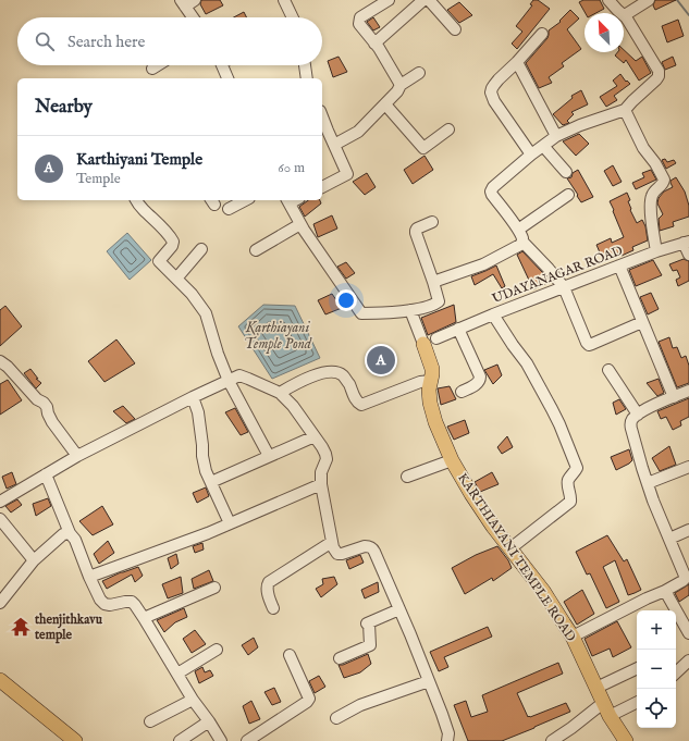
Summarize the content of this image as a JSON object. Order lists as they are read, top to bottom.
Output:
{
  "streets": {
    "main road": ["KARTHIAYANI TEMPLE ROAD"],
    "street": ["UDAYANAGAR ROAD"]
  },
  "crossings": [
    ["UDAYANAGAR ROAD", "KARTHIAYANI TEMPLE ROAD"]
  ],
  "water": ["Karthiayani Temple Pond"],
  "places": {
    "temple": ["thenjithkavu temple"]
  },
  "north": "top left",
  "page": {
    "search": "Search here",
    "heading": "Nearby",
    "list": [
      {
        "mark": "A",
        "name": "Karthiyani Temple",
        "note": "Temple",
        "value": "60 m"
      }
    ],
    "pins": "A",
    "map_buttons": ["+", "−"]
  }
}
